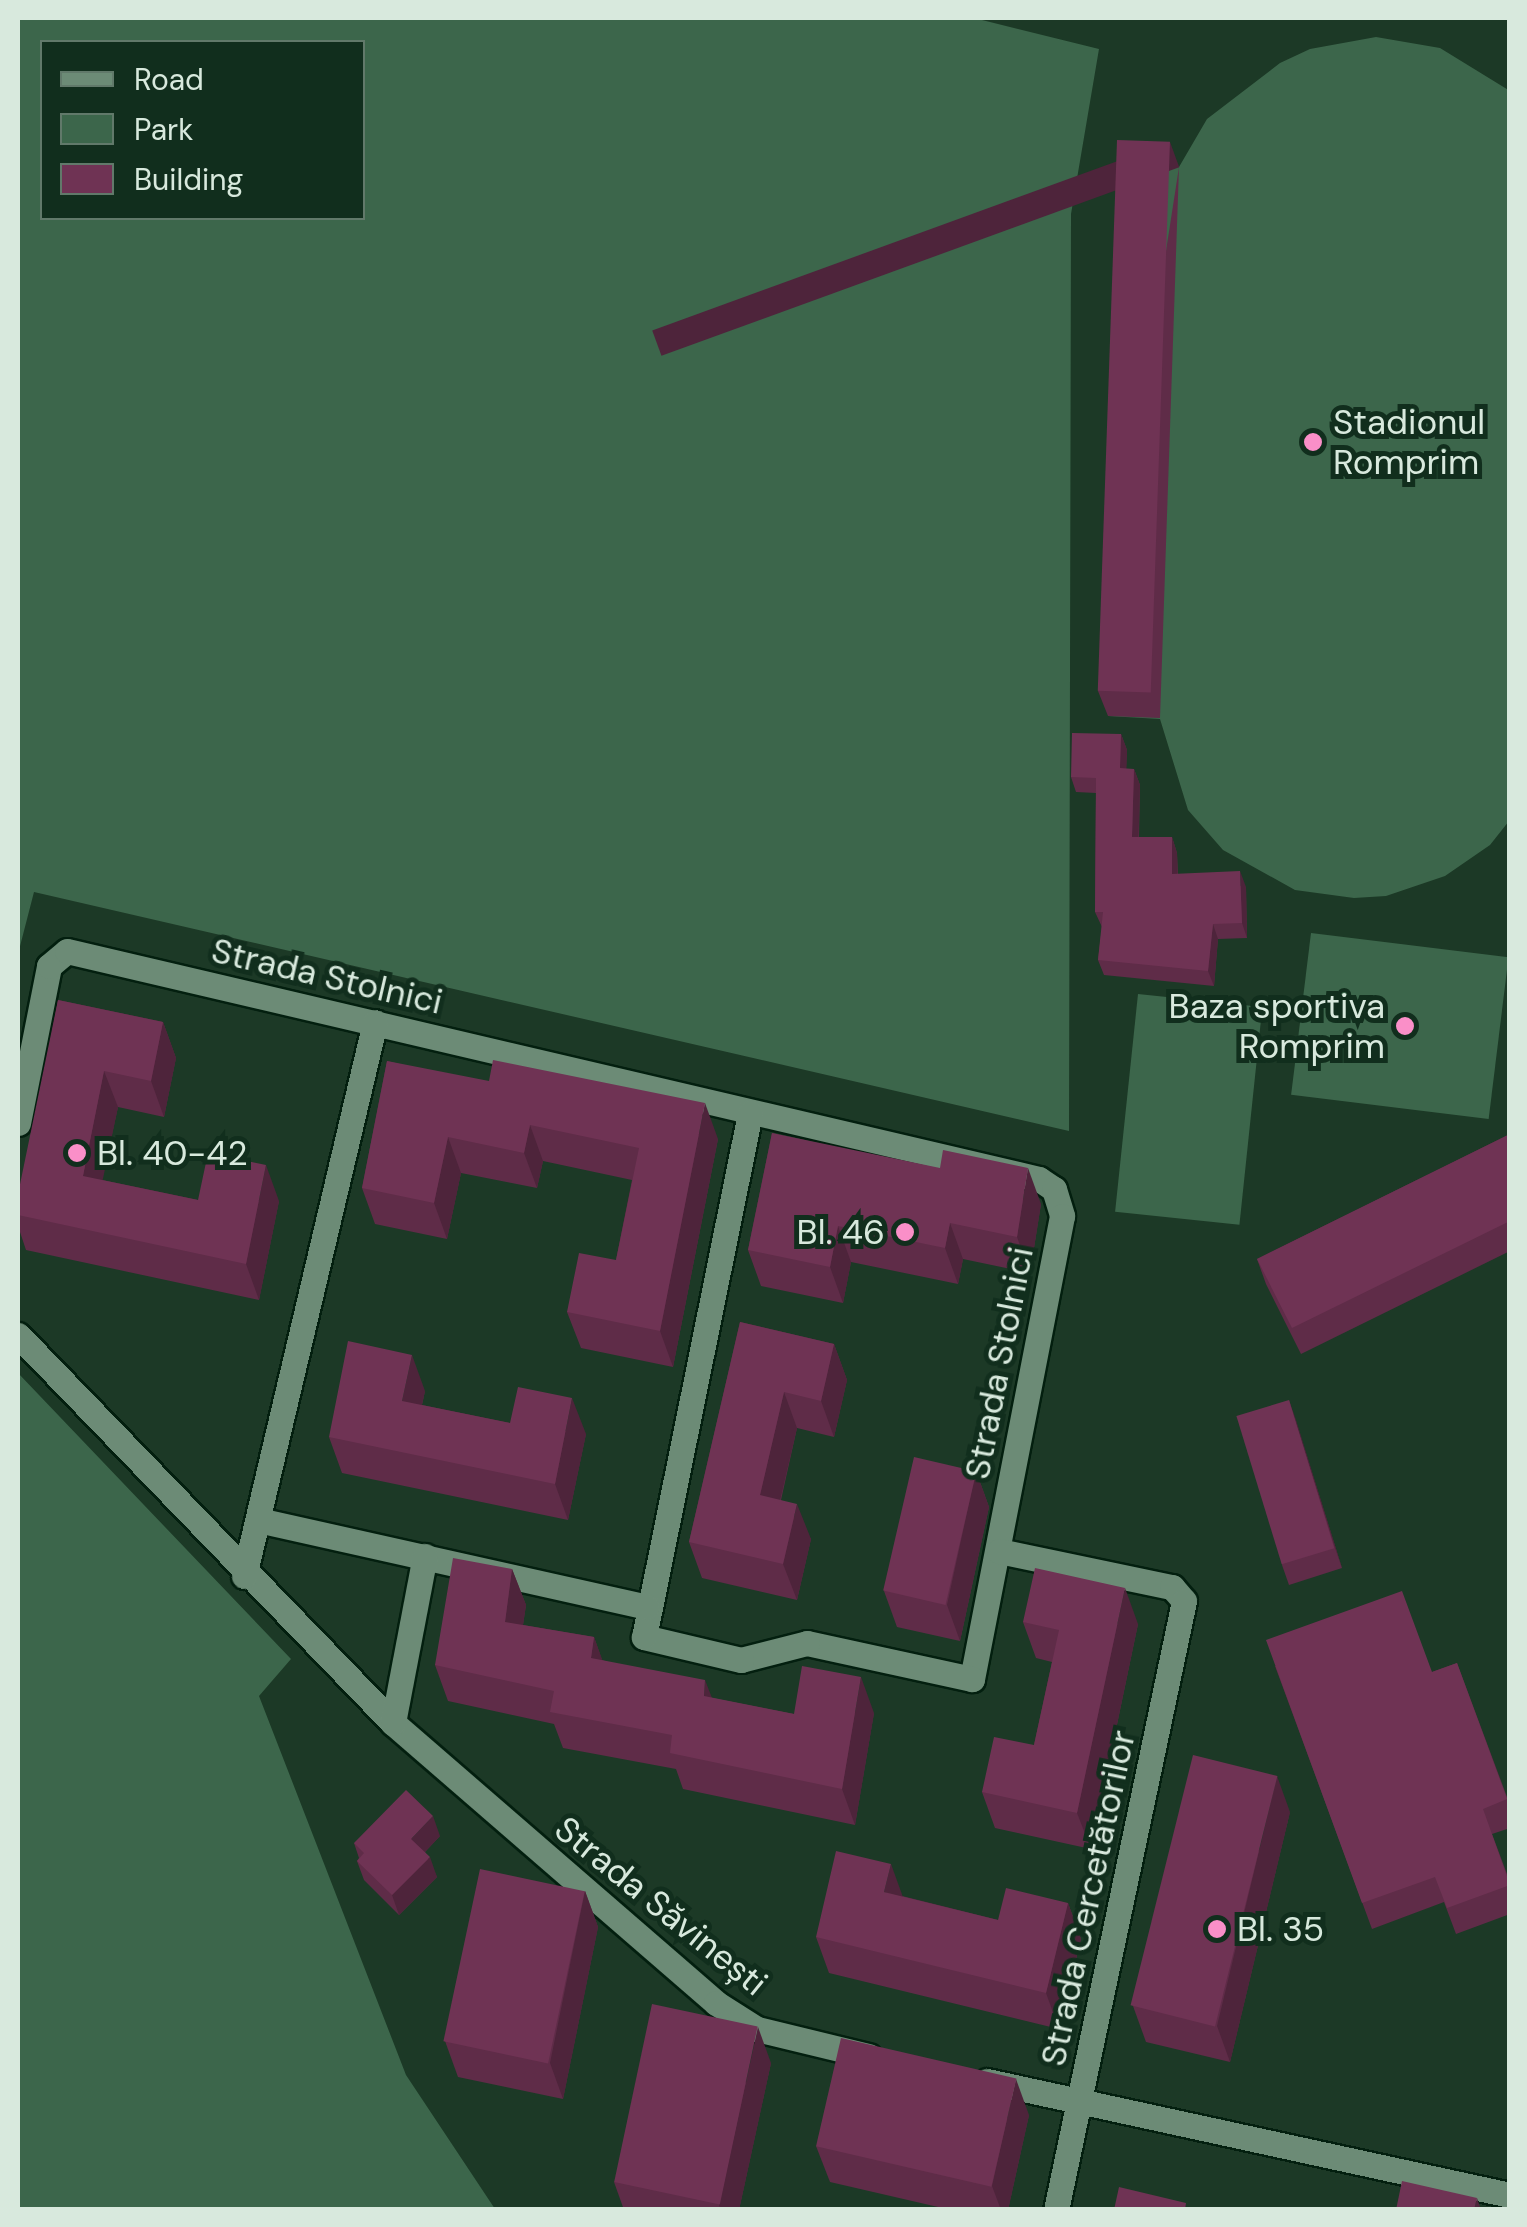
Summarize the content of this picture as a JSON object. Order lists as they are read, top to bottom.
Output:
{
  "streets": {
    "street": ["Strada Stolnici", "Strada Cercetătorilor", "Strada Săvinești"]
  },
  "crossings": [
    ["Strada Stolnici", "Strada Cercetătorilor"]
  ],
  "places": [
    "Stadionul Romprim",
    "Baza sportiva Romprim",
    "Bl. 40-42",
    "Bl. 46",
    "Bl. 35"
  ],
  "legend": ["Road", "Park", "Building"]
}
